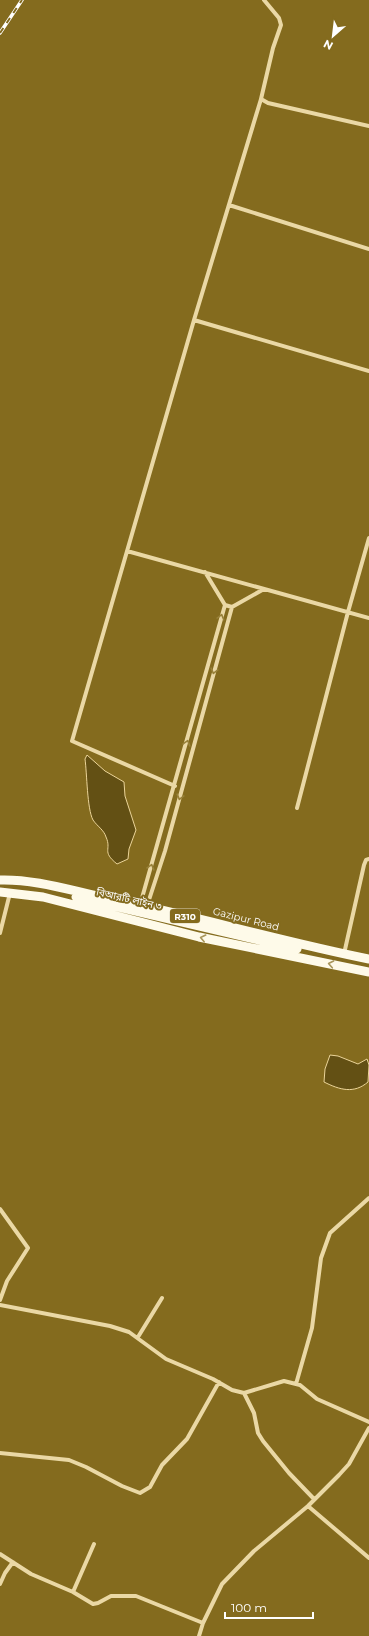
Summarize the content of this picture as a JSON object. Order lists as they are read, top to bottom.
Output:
{
  "streets": {
    "main road": ["বিআরটি লাইন ৩", "R310", "Gazipur Road"]
  },
  "scale_bar": "100 m",
  "north": "bottom left"
}
